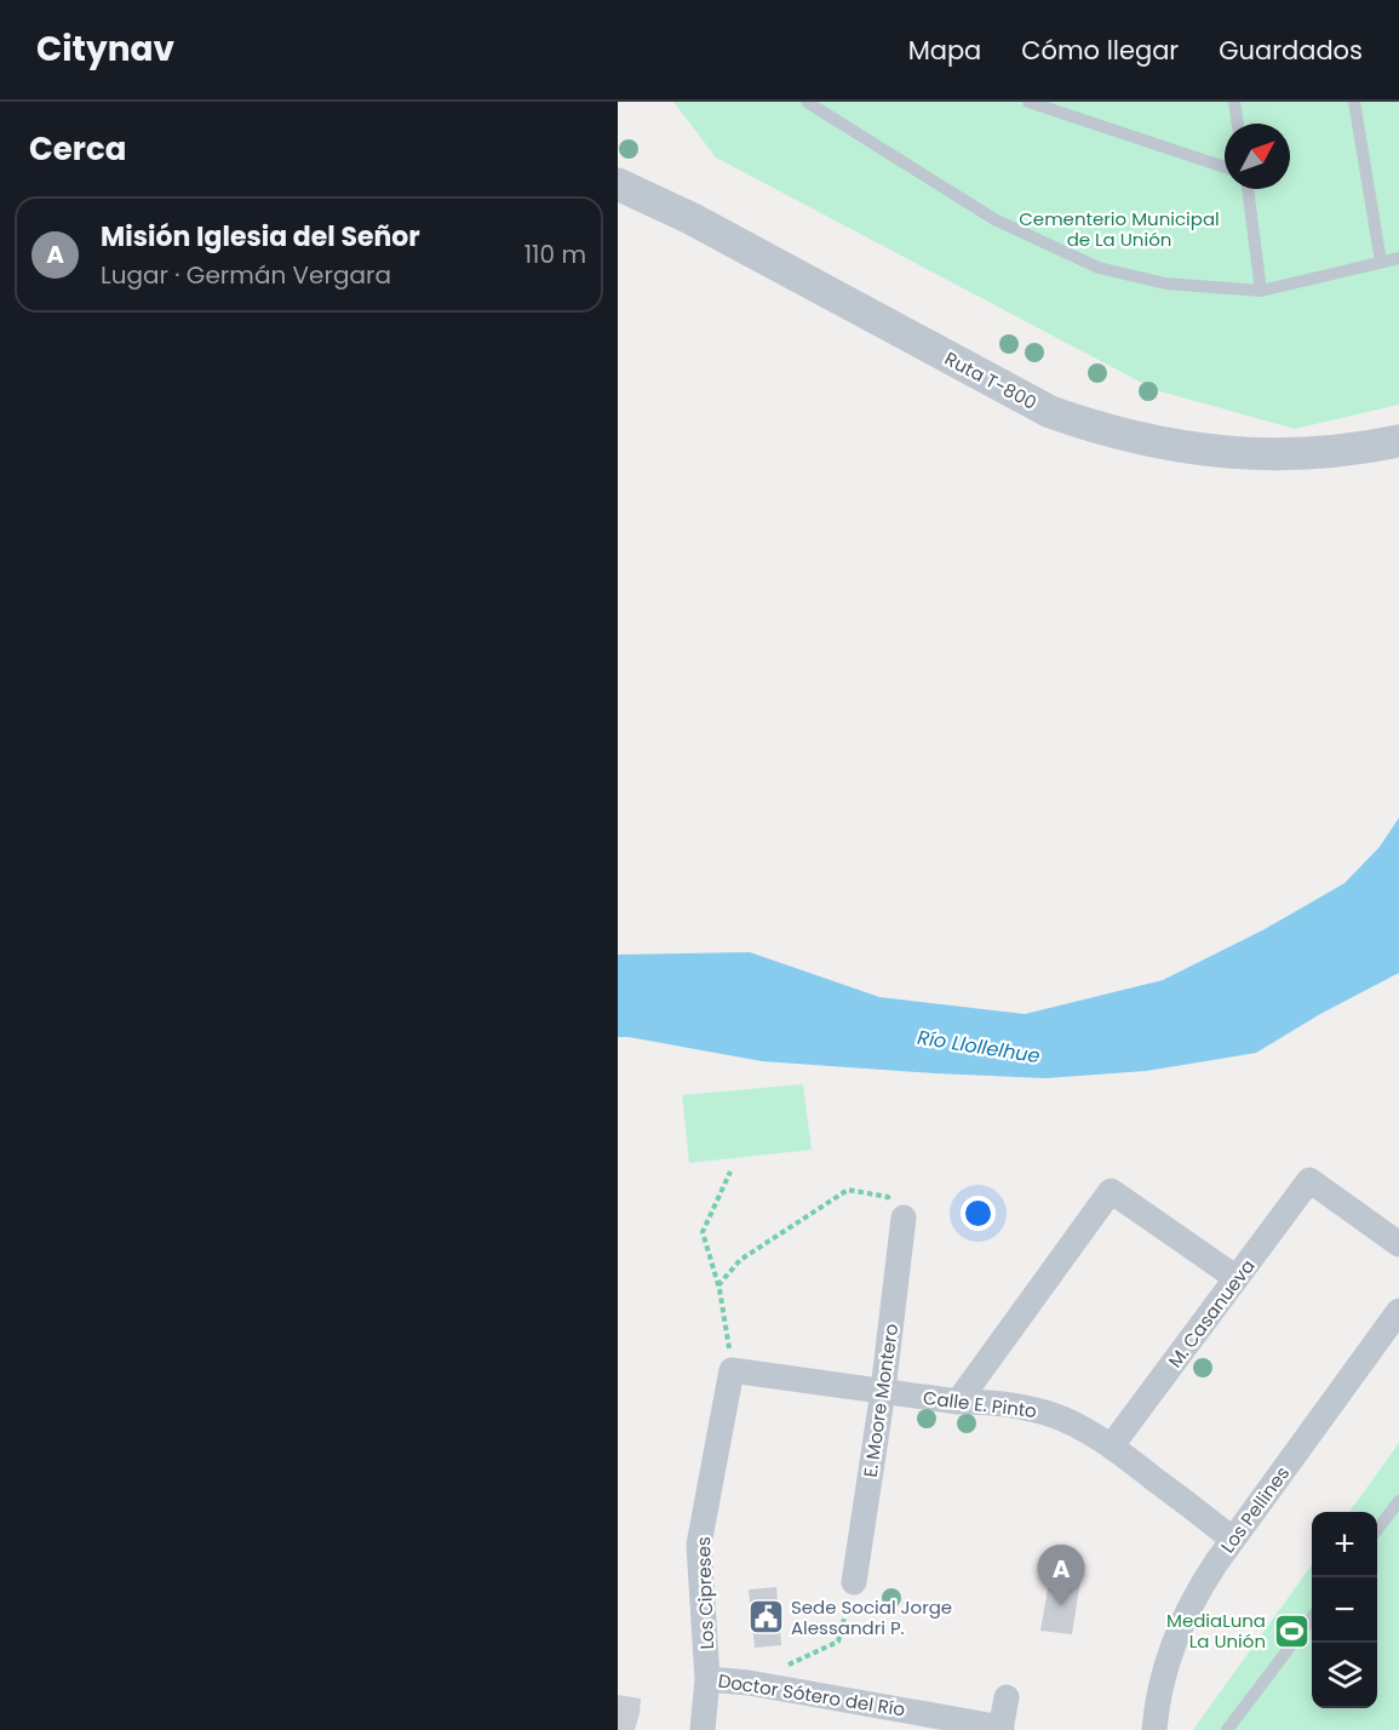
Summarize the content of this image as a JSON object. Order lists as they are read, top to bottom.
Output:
{
  "streets": {
    "street": [
      "Ruta T-800",
      "M. Casanueva",
      "E. Moore Montero",
      "Calle E. Pinto",
      "Los Pellines",
      "Los Cipreses",
      "Doctor Sótero del Río"
    ]
  },
  "crossings": [
    ["M. Casanueva", "Calle E. Pinto"],
    ["E. Moore Montero", "Calle E. Pinto"],
    ["Calle E. Pinto", "Los Pellines"],
    ["Calle E. Pinto", "Los Cipreses"],
    ["Los Cipreses", "Doctor Sótero del Río"]
  ],
  "water": ["Río Llollelhue"],
  "parks": ["Cementerio Municipal de La Unión"],
  "places": {
    "public building": ["Sede Social Jorge Alessandri P."],
    "sports": ["MediaLuna La Unión"]
  },
  "north": "top right",
  "page": {
    "header": "Citynav",
    "nav": ["Mapa", "Cómo llegar", "Guardados"],
    "heading": "Cerca",
    "list": [
      {
        "mark": "A",
        "name": "Misión Iglesia del Señor",
        "note": "Lugar · Germán Vergara",
        "value": "110 m"
      }
    ],
    "map_buttons": ["+", "−"],
    "pins": "A"
  }
}
